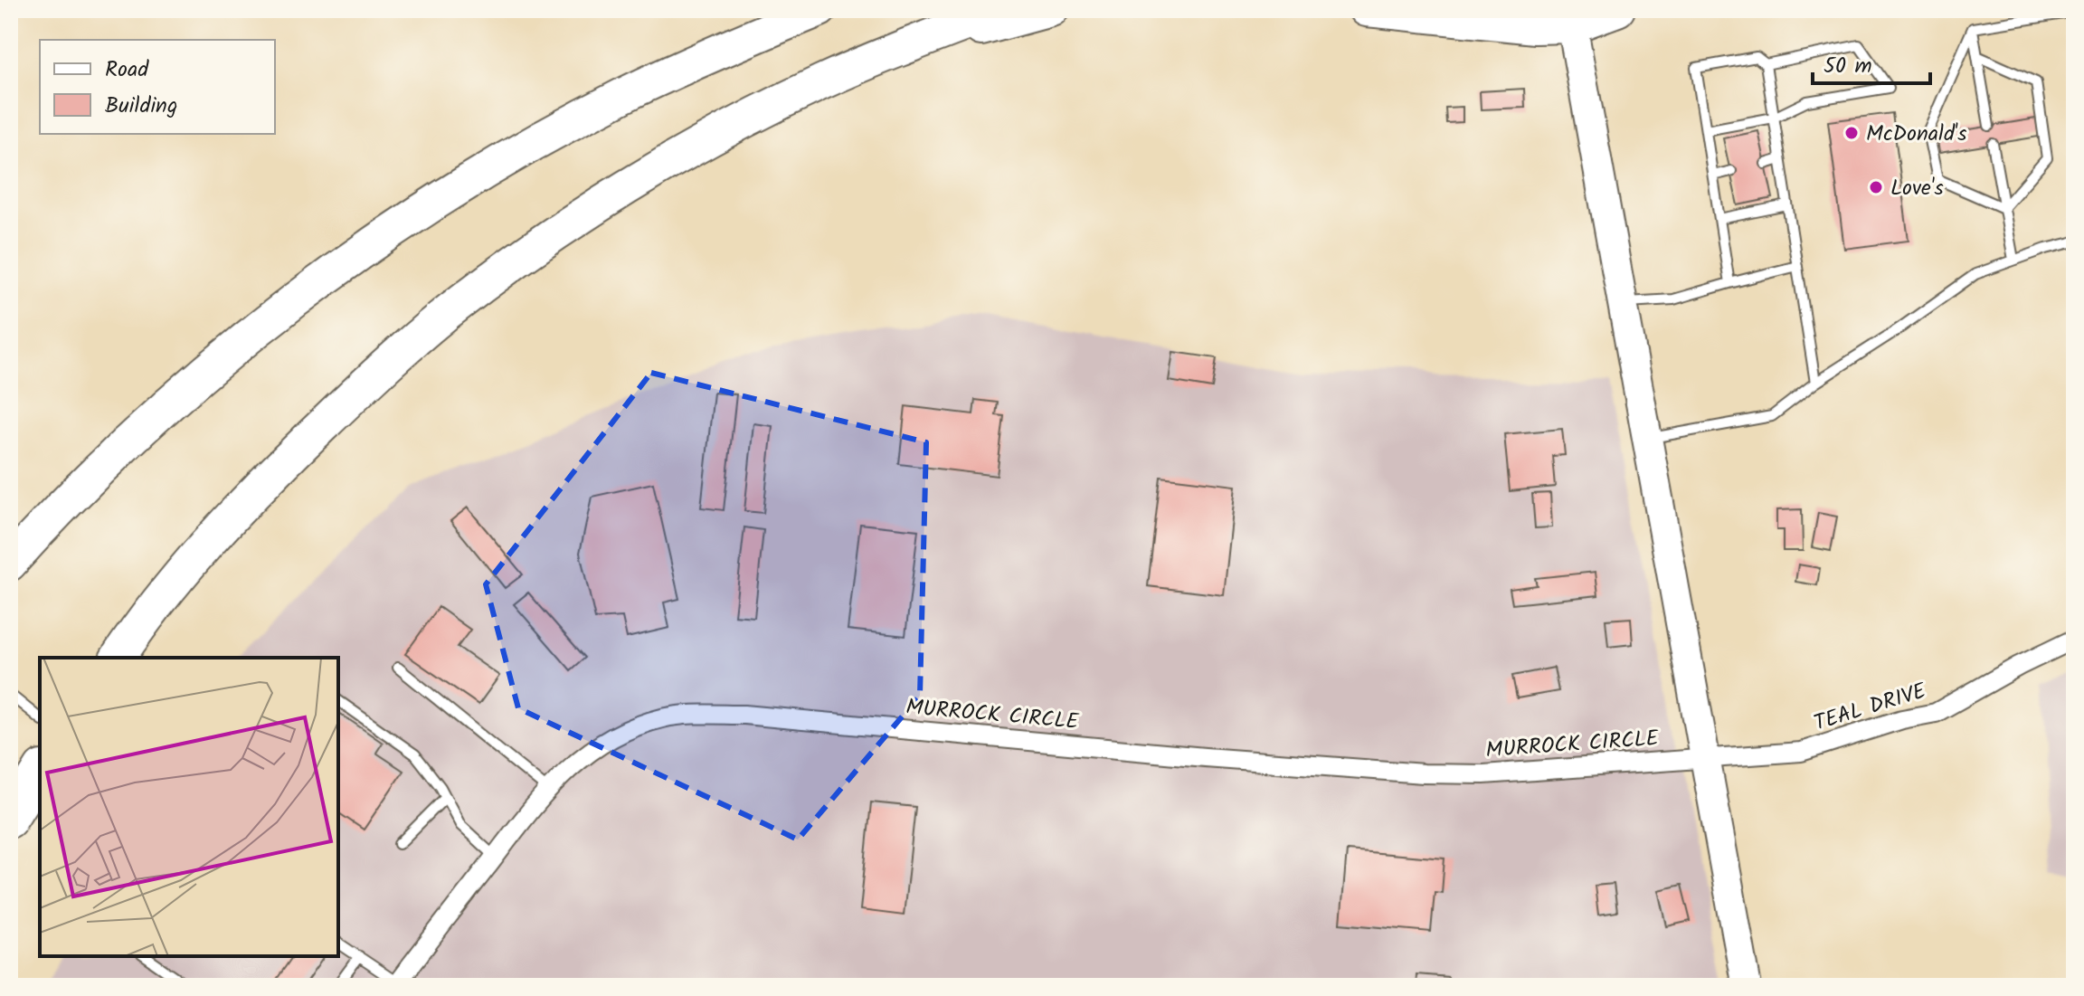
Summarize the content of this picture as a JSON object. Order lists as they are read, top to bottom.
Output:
{
  "streets": {
    "street": ["TEAL DRIVE", "MURROCK CIRCLE"]
  },
  "crossings": [
    ["TEAL DRIVE", "MURROCK CIRCLE"]
  ],
  "places": ["McDonald's", "Love's"],
  "legend": ["Road", "Building"],
  "scale_bar": "50 m"
}
